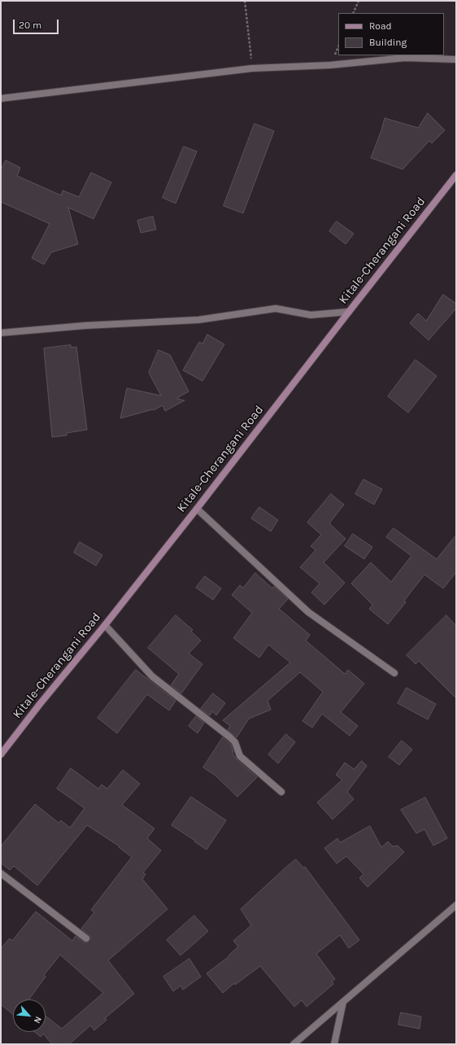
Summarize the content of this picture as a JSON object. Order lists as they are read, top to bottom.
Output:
{
  "streets": {
    "main road": ["Kitale-Cherangani Road"]
  },
  "legend": ["Road", "Building"],
  "scale_bar": "20 m",
  "north": "bottom right"
}
